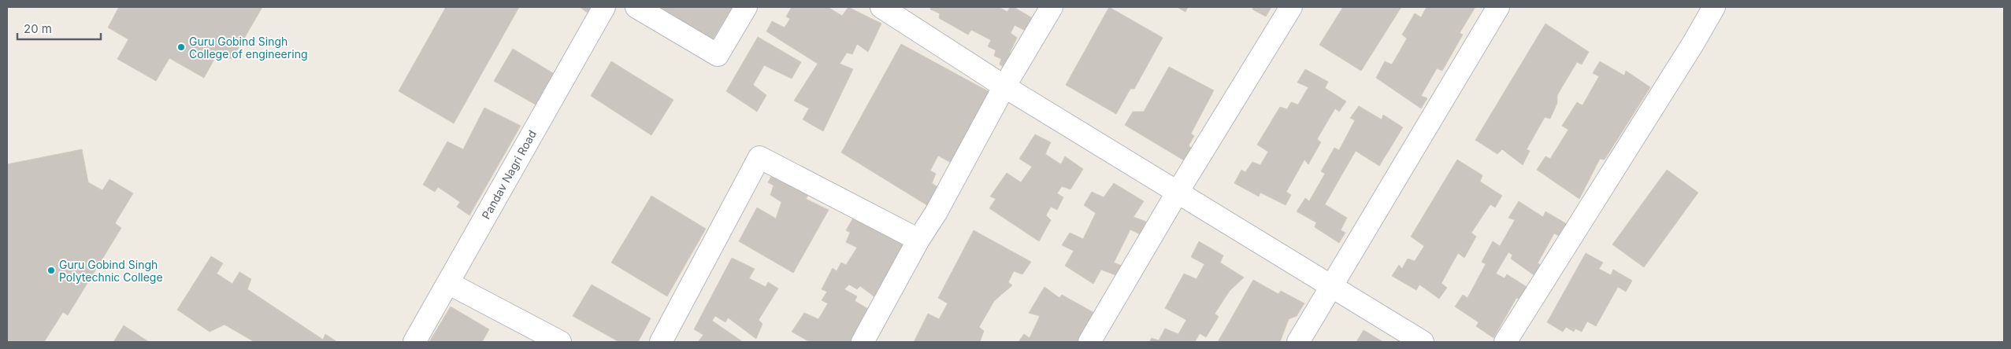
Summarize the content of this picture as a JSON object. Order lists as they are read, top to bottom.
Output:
{
  "streets": {
    "street": ["Pandav Nagri Road"]
  },
  "places": ["Guru Gobind Singh College of engineering", "Guru Gobind Singh Polytechnic College"],
  "scale_bar": "20 m"
}
